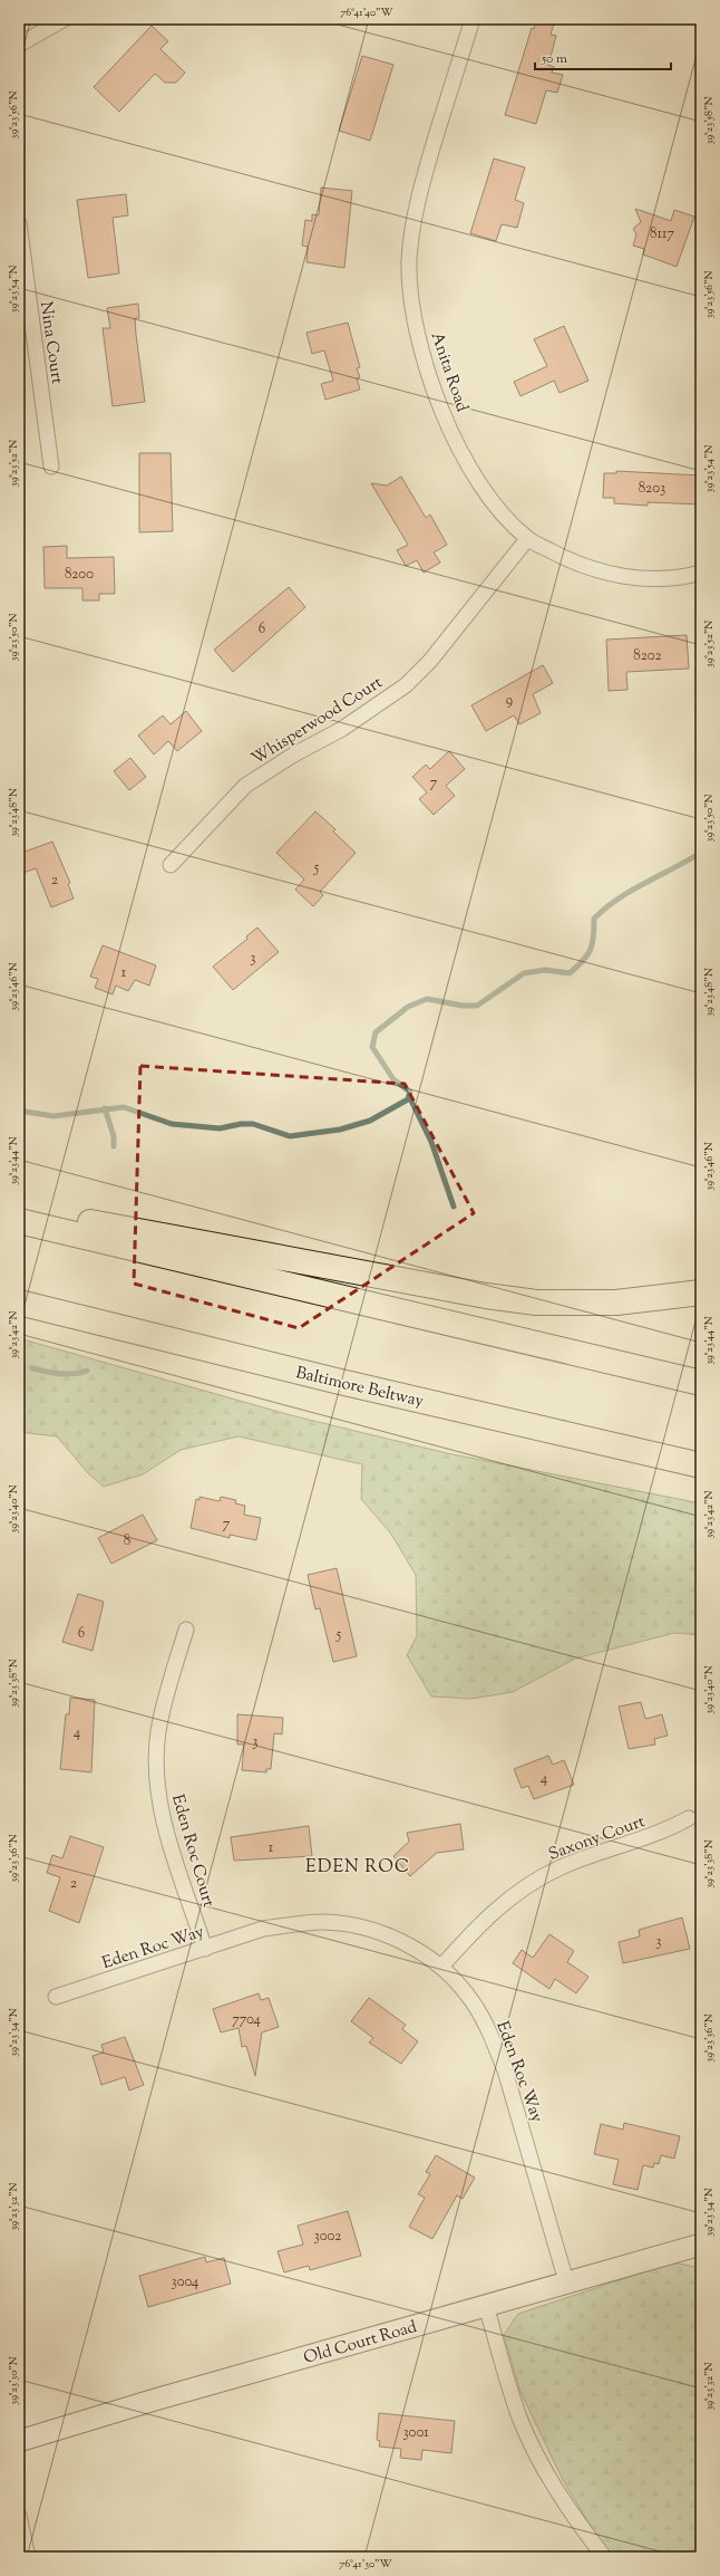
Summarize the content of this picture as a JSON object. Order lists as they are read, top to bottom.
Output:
{
  "streets": {
    "highway": ["Baltimore Beltway"],
    "main road": ["Old Court Road"],
    "street": [
      "Nina Court",
      "Anita Road",
      "Whisperwood Court",
      "Saxony Court",
      "Eden Roc Court",
      "Eden Roc Way"
    ]
  },
  "crossings": [
    ["Anita Road", "Whisperwood Court"],
    ["Saxony Court", "Eden Roc Way"],
    ["Eden Roc Court", "Eden Roc Way"],
    ["Eden Roc Way", "Old Court Road"]
  ],
  "districts": ["EDEN ROC"],
  "house_numbers": [
    "8117",
    "8203",
    "8200",
    "6",
    "8202",
    "9",
    "7",
    "5",
    "2",
    "3",
    "1",
    "7",
    "8",
    "6",
    "5",
    "4",
    "3",
    "4",
    "1",
    "2",
    "3",
    "7704",
    "3002",
    "3004",
    "3001"
  ],
  "scale_bar": "50 m",
  "coordinates": [
    "76°41'40\"W",
    "39°23'56\"N",
    "39°23'58\"N",
    "39°23'54\"N",
    "39°23'52\"N",
    "39°23'50\"N",
    "39°23'48\"N",
    "39°23'46\"N",
    "39°23'44\"N",
    "39°23'42\"N",
    "39°23'40\"N",
    "39°23'38\"N",
    "39°23'36\"N",
    "39°23'34\"N",
    "39°23'32\"N",
    "39°23'30\"N",
    "76°41'30\"W"
  ]
}
